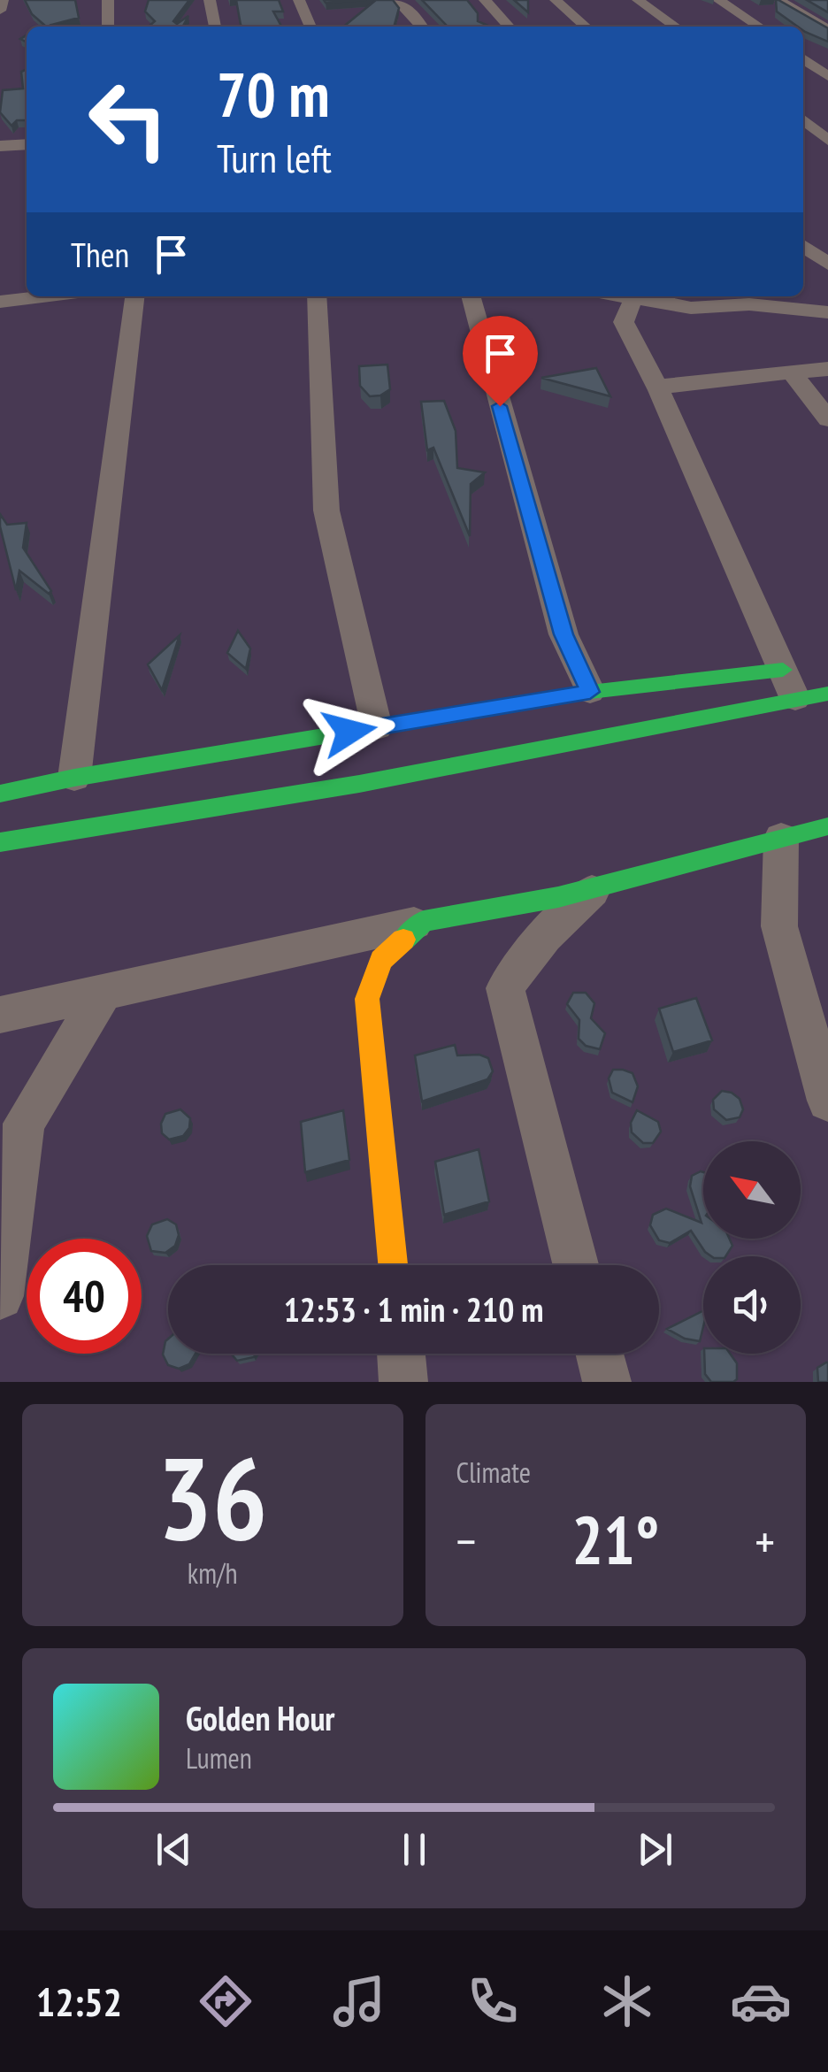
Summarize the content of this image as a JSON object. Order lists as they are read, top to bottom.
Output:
{
  "north": "top left",
  "page": {
    "turn": ["70 m", "Turn left"],
    "then": "Then",
    "limit": "40",
    "trip": "12:53 · 1 min · 210 m",
    "tile": [
      ["36", "km/h"],
      "Climate"
    ],
    "heat": ["−", "21°", "+"],
    "song": ["Golden Hour", "Lumen"],
    "tabs": "12:52"
  }
}
